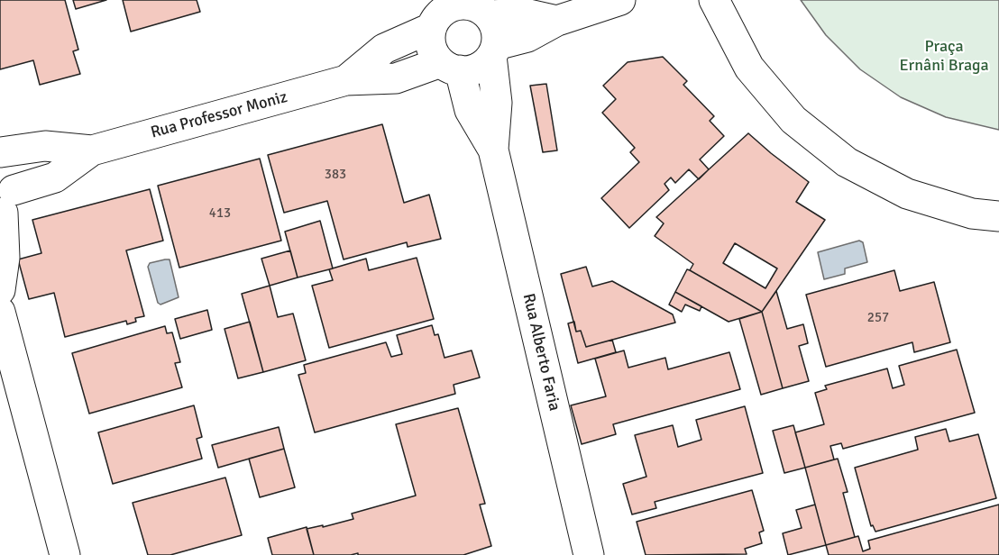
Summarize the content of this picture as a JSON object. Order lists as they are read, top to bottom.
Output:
{
  "streets": {
    "street": ["Rua Professor Moniz", "Rua Alberto Faria"]
  },
  "crossings": [
    ["Rua Professor Moniz", "Rua Alberto Faria"]
  ],
  "parks": ["Praça Ernâni Braga"],
  "house_numbers": ["383", "413", "257"]
}
